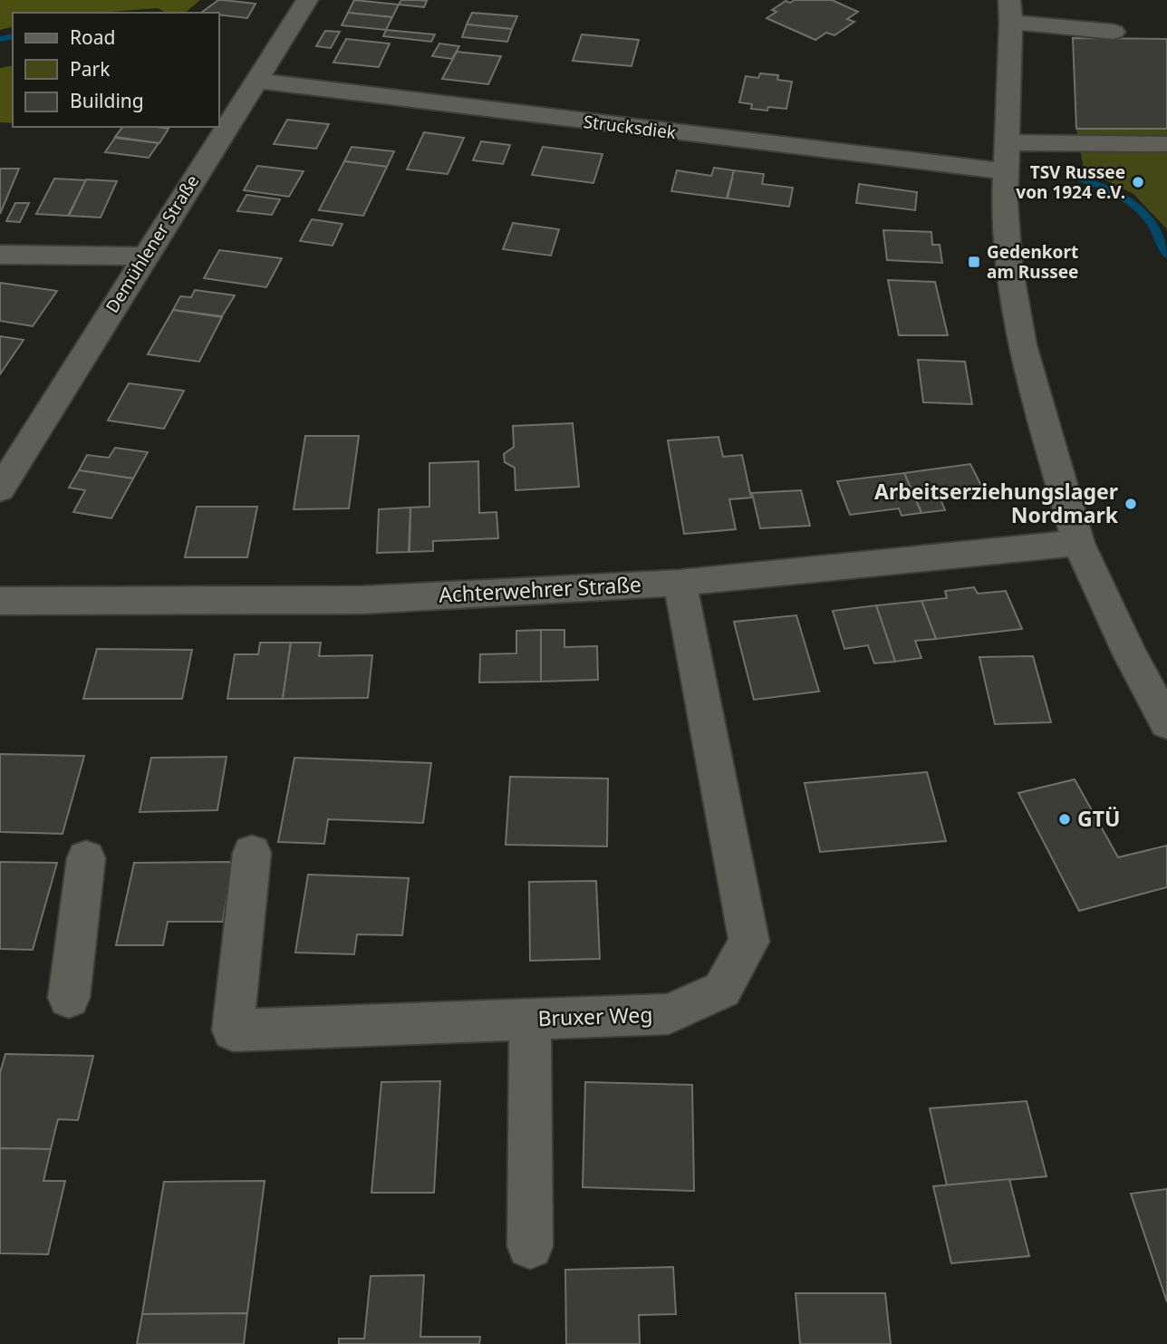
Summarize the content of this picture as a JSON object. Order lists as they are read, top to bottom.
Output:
{
  "streets": {
    "street": [
      "Strucksdiek",
      "Demühlener Straße",
      "Achterwehrer Straße",
      "Bruxer Weg"
    ]
  },
  "crossings": [
    ["Strucksdiek", "Demühlener Straße"],
    ["Achterwehrer Straße", "Bruxer Weg"]
  ],
  "places": {
    "other": ["TSV Russee von 1924 e.V.", "Arbeitserziehungslager Nordmark", "GTÜ"],
    "transit": ["Gedenkort am Russee"]
  },
  "legend": ["Road", "Park", "Building"]
}
